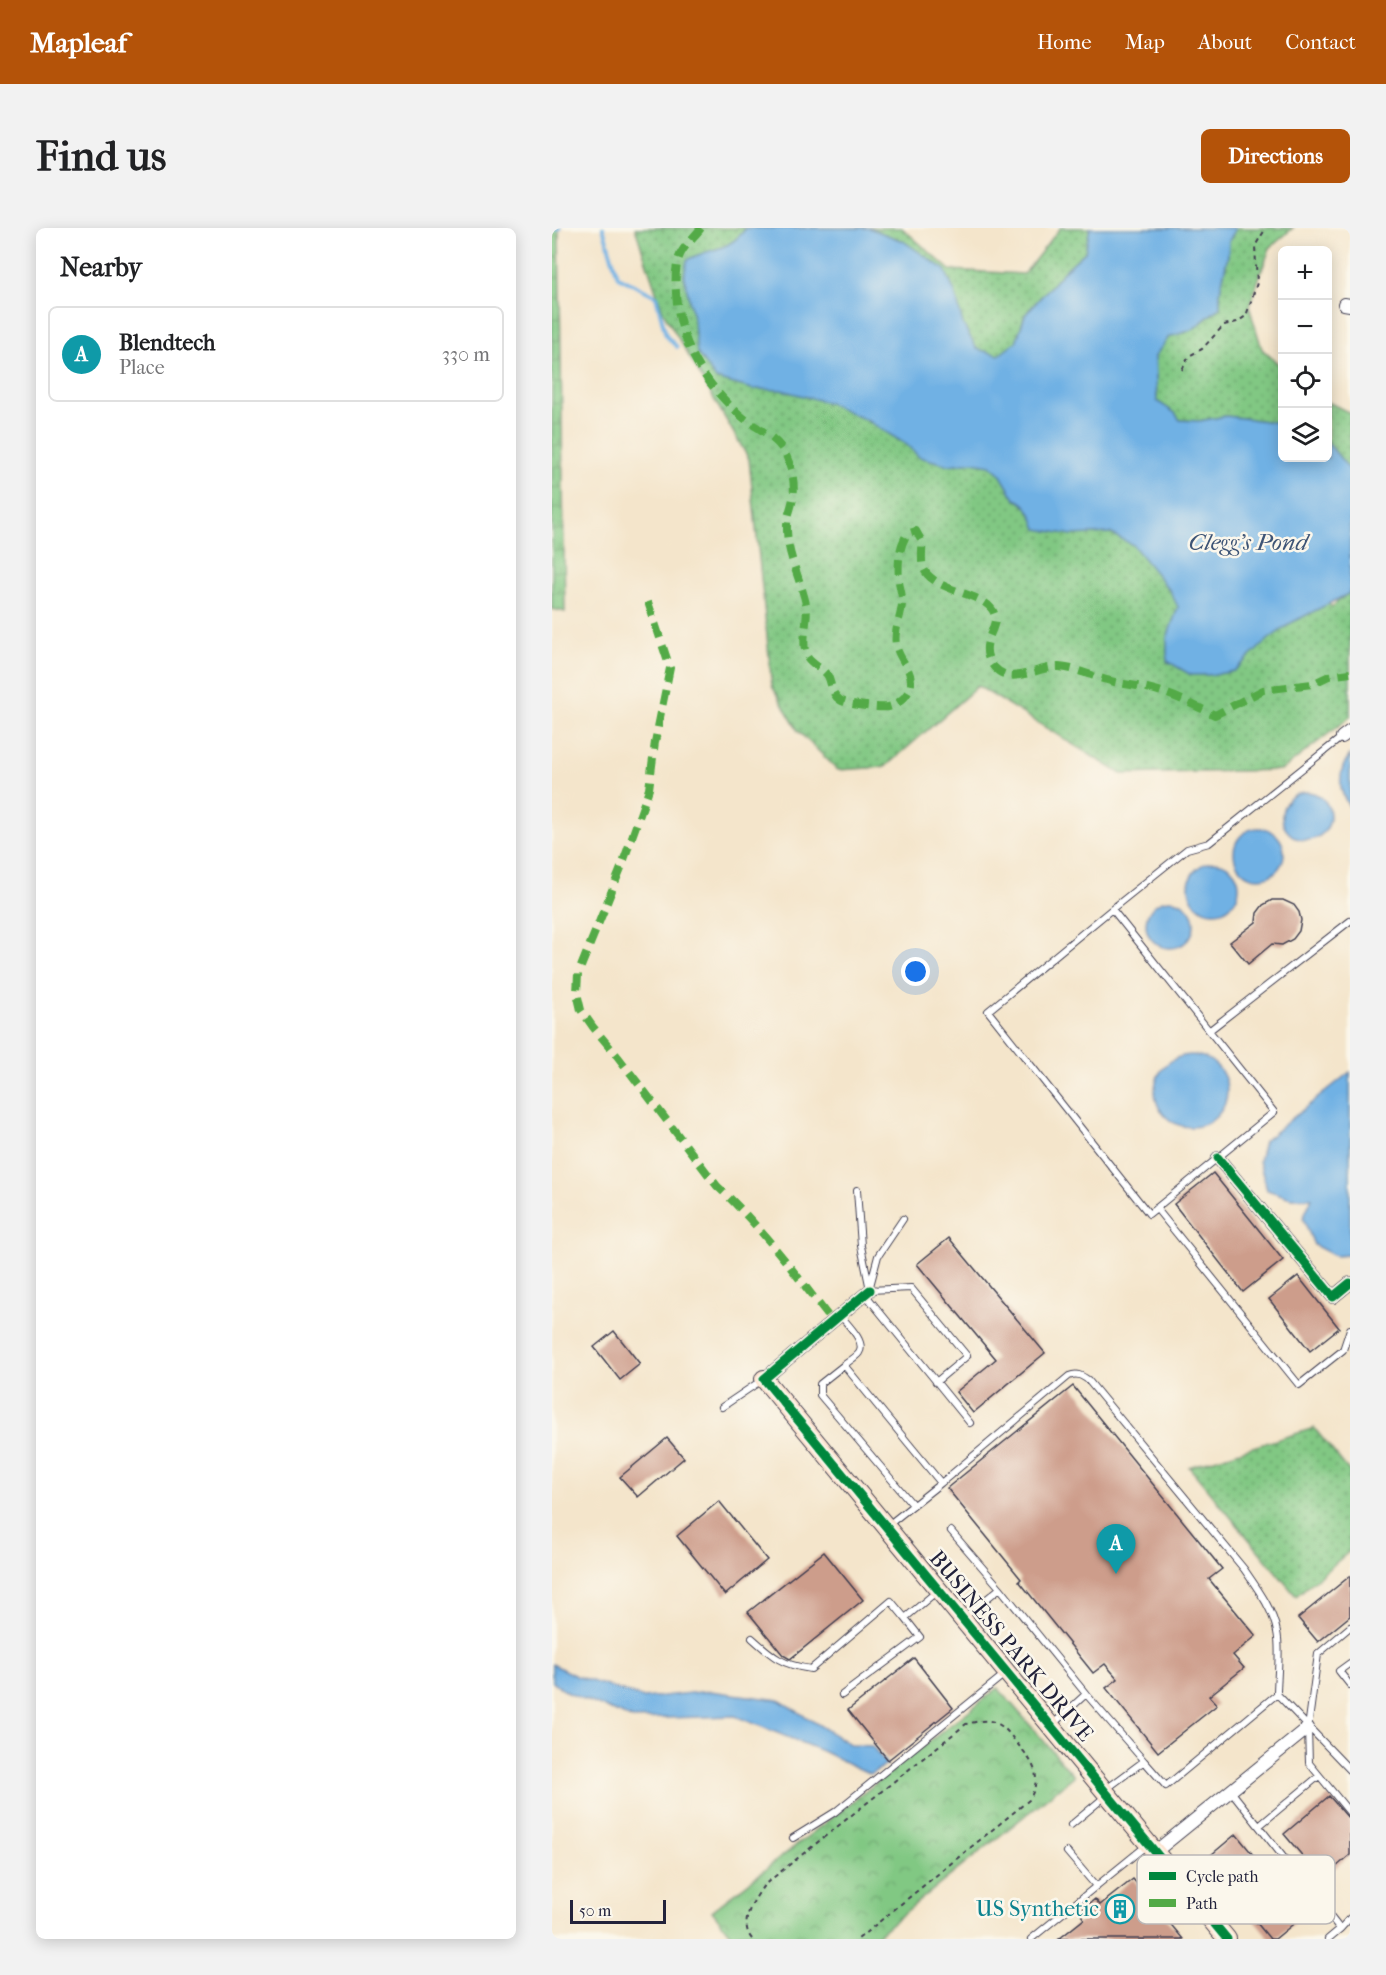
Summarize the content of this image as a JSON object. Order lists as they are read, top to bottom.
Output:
{
  "streets": {
    "street": ["BUSINESS PARK DRIVE"]
  },
  "water": ["Clegg's Pond"],
  "places": {
    "building": ["US Synthetic"]
  },
  "legend": ["Cycle path", "Path"],
  "scale_bar": "50 m",
  "page": {
    "header": "Mapleaf",
    "nav": [
      "Home",
      "Map",
      "About",
      "Contact"
    ],
    "buttons": "Directions",
    "title": "Find us",
    "heading": "Nearby",
    "map_buttons": ["+", "−"],
    "list": [
      {
        "mark": "A",
        "name": "Blendtech",
        "note": "Place",
        "value": "330 m"
      }
    ],
    "pins": "A",
    "scale": "50 m"
  }
}
